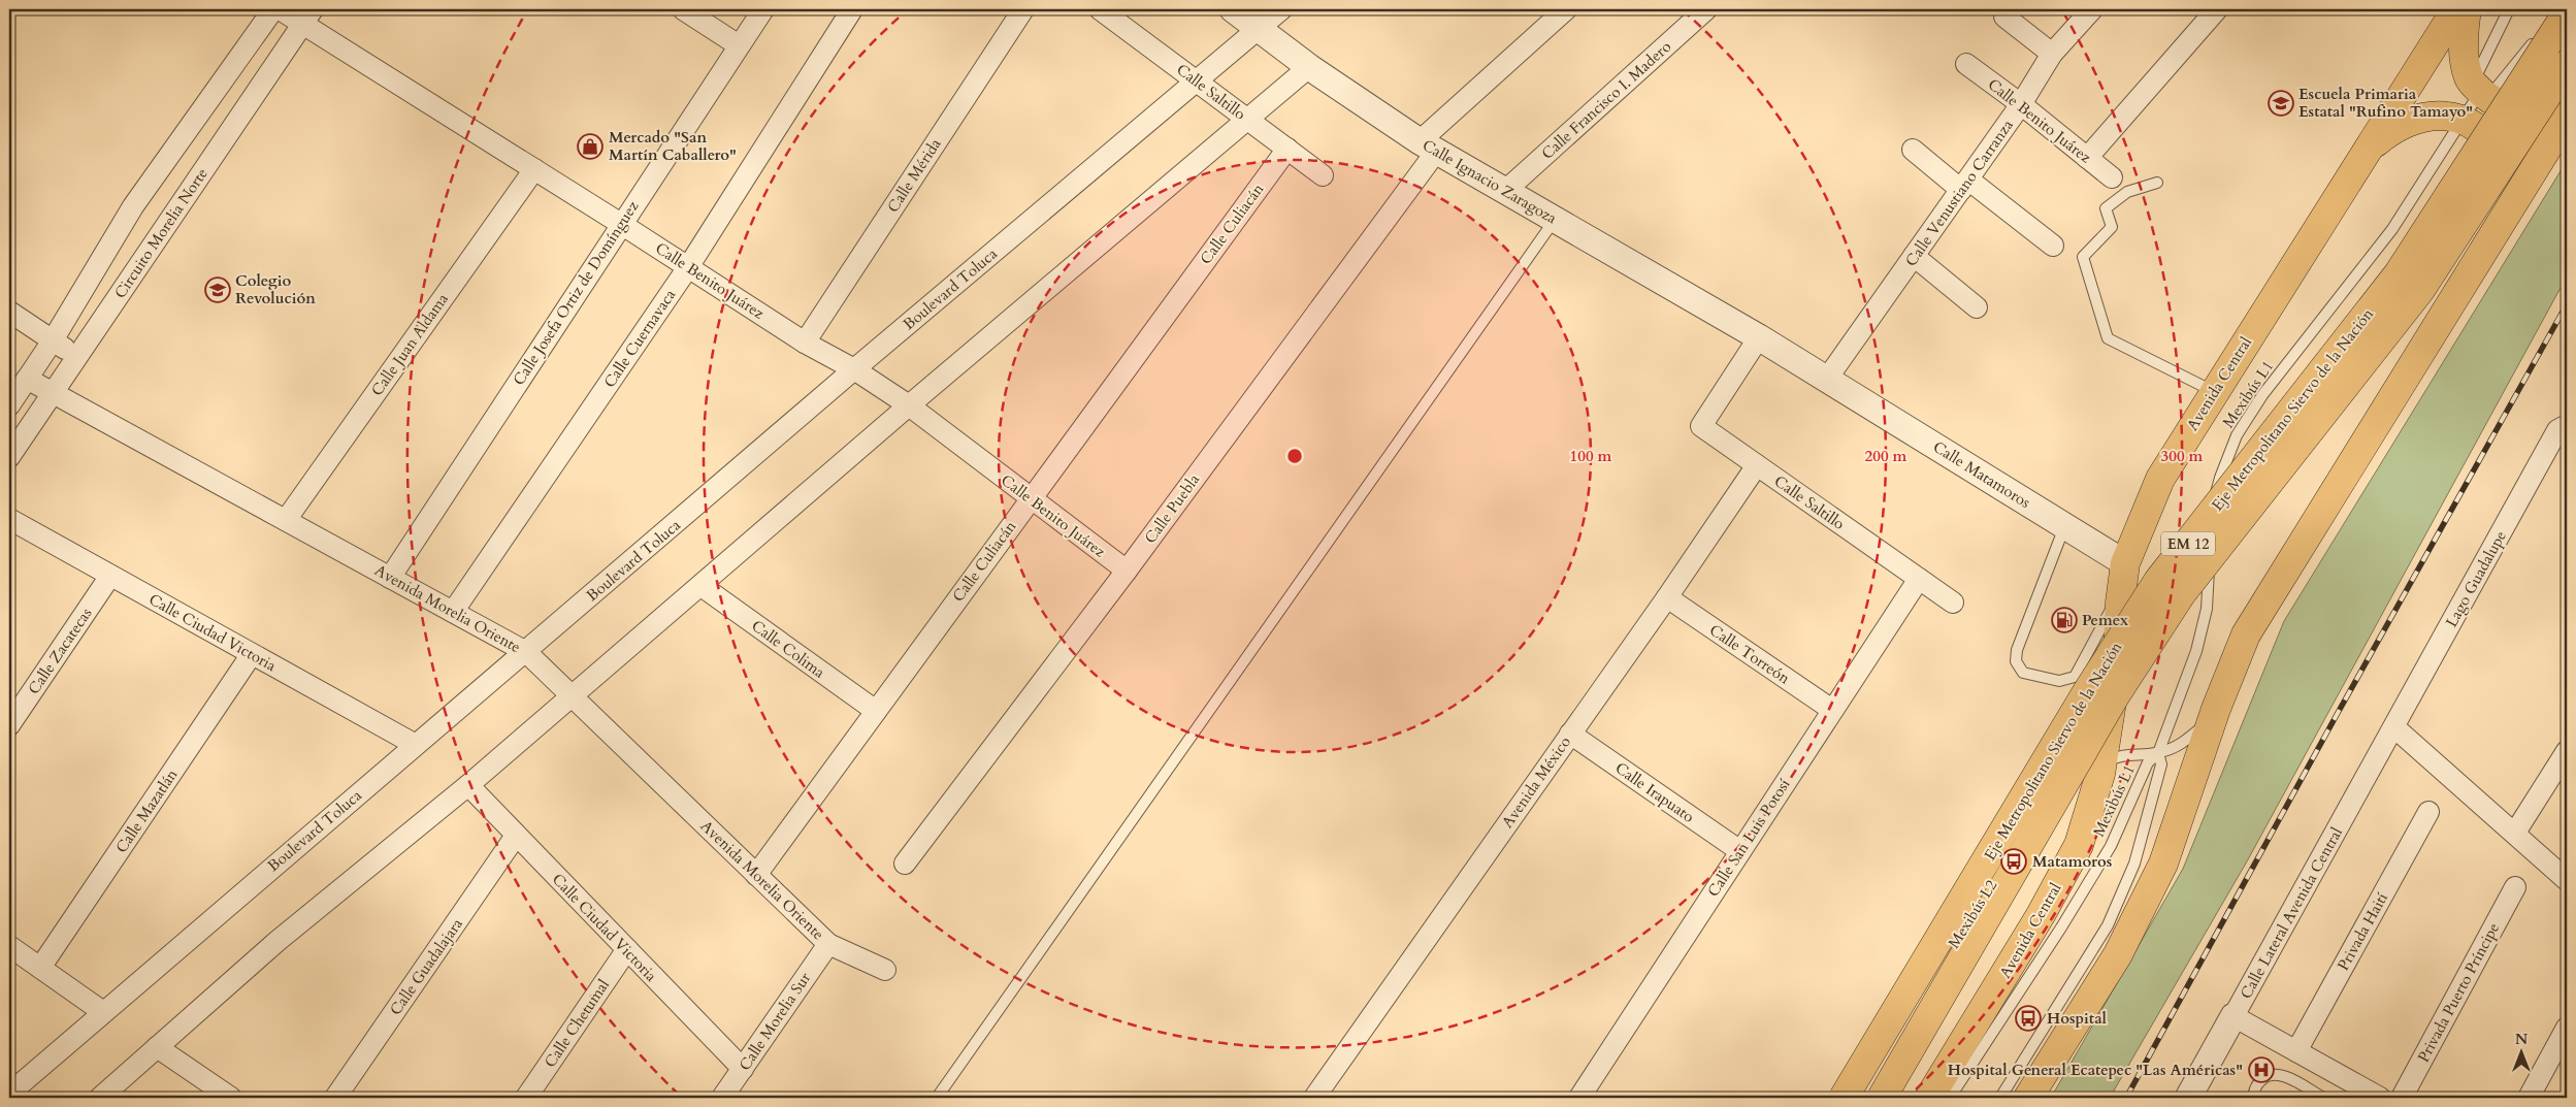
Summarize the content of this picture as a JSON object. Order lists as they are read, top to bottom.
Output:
{
  "streets": {
    "highway": ["Avenida Central", "Eje Metropolitano Siervo de la Nación", "EM 12"],
    "street": [
      "Calle Saltillo",
      "Calle Francisco I. Madero",
      "Calle Benito Juárez",
      "Calle Mérida",
      "Calle Ignacio Zaragoza",
      "Calle Venustiano Carranza",
      "Calle Culiacán",
      "Circuito Morelia Norte",
      "Boulevard Toluca",
      "Calle Josefa Ortiz de Domínguez",
      "Calle Cuernavaca",
      "Calle Juan Aldama",
      "Calle Matamoros",
      "Calle Puebla",
      "Lago Guadalupe",
      "Avenida Morelia Oriente",
      "Calle Ciudad Victoria",
      "Calle Colima",
      "Calle Zacatecas",
      "Calle Torreón",
      "Avenida México",
      "Calle Irapuato",
      "Calle Mazatlán",
      "Calle San Luis Potosí",
      "Calle Lateral Avenida Central",
      "Privada Haití",
      "Calle Guadalajara",
      "Privada Puerto Príncipe",
      "Calle Morelia Sur",
      "Calle Chetumal"
    ],
    "lane": ["Mexibús L1", "Mexibús L2"]
  },
  "crossings": [
    ["Calle Saltillo", "Calle Ignacio Zaragoza"],
    ["Calle Saltillo", "Calle Culiacán"],
    ["Calle Saltillo", "Boulevard Toluca"],
    ["Calle Saltillo", "Calle Matamoros"],
    ["Calle Saltillo", "Avenida México"],
    ["Calle Saltillo", "Calle San Luis Potosí"],
    ["Calle Francisco I. Madero", "Calle Ignacio Zaragoza"],
    ["Calle Benito Juárez", "Calle Mérida"],
    ["Calle Benito Juárez", "Calle Venustiano Carranza"],
    ["Calle Benito Juárez", "Calle Culiacán"],
    ["Calle Benito Juárez", "Circuito Morelia Norte"],
    ["Calle Benito Juárez", "Boulevard Toluca"],
    ["Calle Benito Juárez", "Calle Josefa Ortiz de Domínguez"],
    ["Calle Benito Juárez", "Calle Cuernavaca"],
    ["Calle Benito Juárez", "Calle Juan Aldama"],
    ["Calle Benito Juárez", "Calle Puebla"],
    ["Calle Ignacio Zaragoza", "Boulevard Toluca"],
    ["Calle Ignacio Zaragoza", "Calle Matamoros"],
    ["Calle Ignacio Zaragoza", "Calle Puebla"],
    ["Calle Venustiano Carranza", "Calle Matamoros"],
    ["Calle Culiacán", "Avenida Morelia Oriente"],
    ["Calle Culiacán", "Calle Colima"],
    ["Circuito Morelia Norte", "Avenida Morelia Oriente"],
    ["Boulevard Toluca", "Avenida Morelia Oriente"],
    ["Boulevard Toluca", "Calle Ciudad Victoria"],
    ["Calle Josefa Ortiz de Domínguez", "Avenida Morelia Oriente"],
    ["Calle Cuernavaca", "Avenida Morelia Oriente"],
    ["Calle Juan Aldama", "Avenida Morelia Oriente"],
    ["Avenida Central", "Calle Matamoros"],
    ["Lago Guadalupe", "Calle Lateral Avenida Central"],
    ["Avenida Morelia Oriente", "Calle Morelia Sur"],
    ["Calle Ciudad Victoria", "Calle Zacatecas"],
    ["Calle Ciudad Victoria", "Calle Mazatlán"],
    ["Calle Ciudad Victoria", "Calle Guadalajara"],
    ["Calle Ciudad Victoria", "Calle Morelia Sur"],
    ["Calle Ciudad Victoria", "Calle Chetumal"],
    ["Calle Torreón", "Avenida México"],
    ["Calle Torreón", "Calle San Luis Potosí"],
    ["Avenida México", "Calle Irapuato"],
    ["Calle Irapuato", "Calle San Luis Potosí"]
  ],
  "places": {
    "school or university": ["Escuela Primaria Estatal \"Rufino Tamayo\"", "Colegio Revolución"],
    "shop": ["Mercado \"San Martín Caballero\""],
    "fuel station": ["Pemex"],
    "bus stop": ["Matamoros", "Hospital"],
    "hospital": ["Hospital General Ecatepec \"Las Américas\""]
  },
  "north": "top",
  "rings": ["100 m", "200 m", "300 m"]
}
